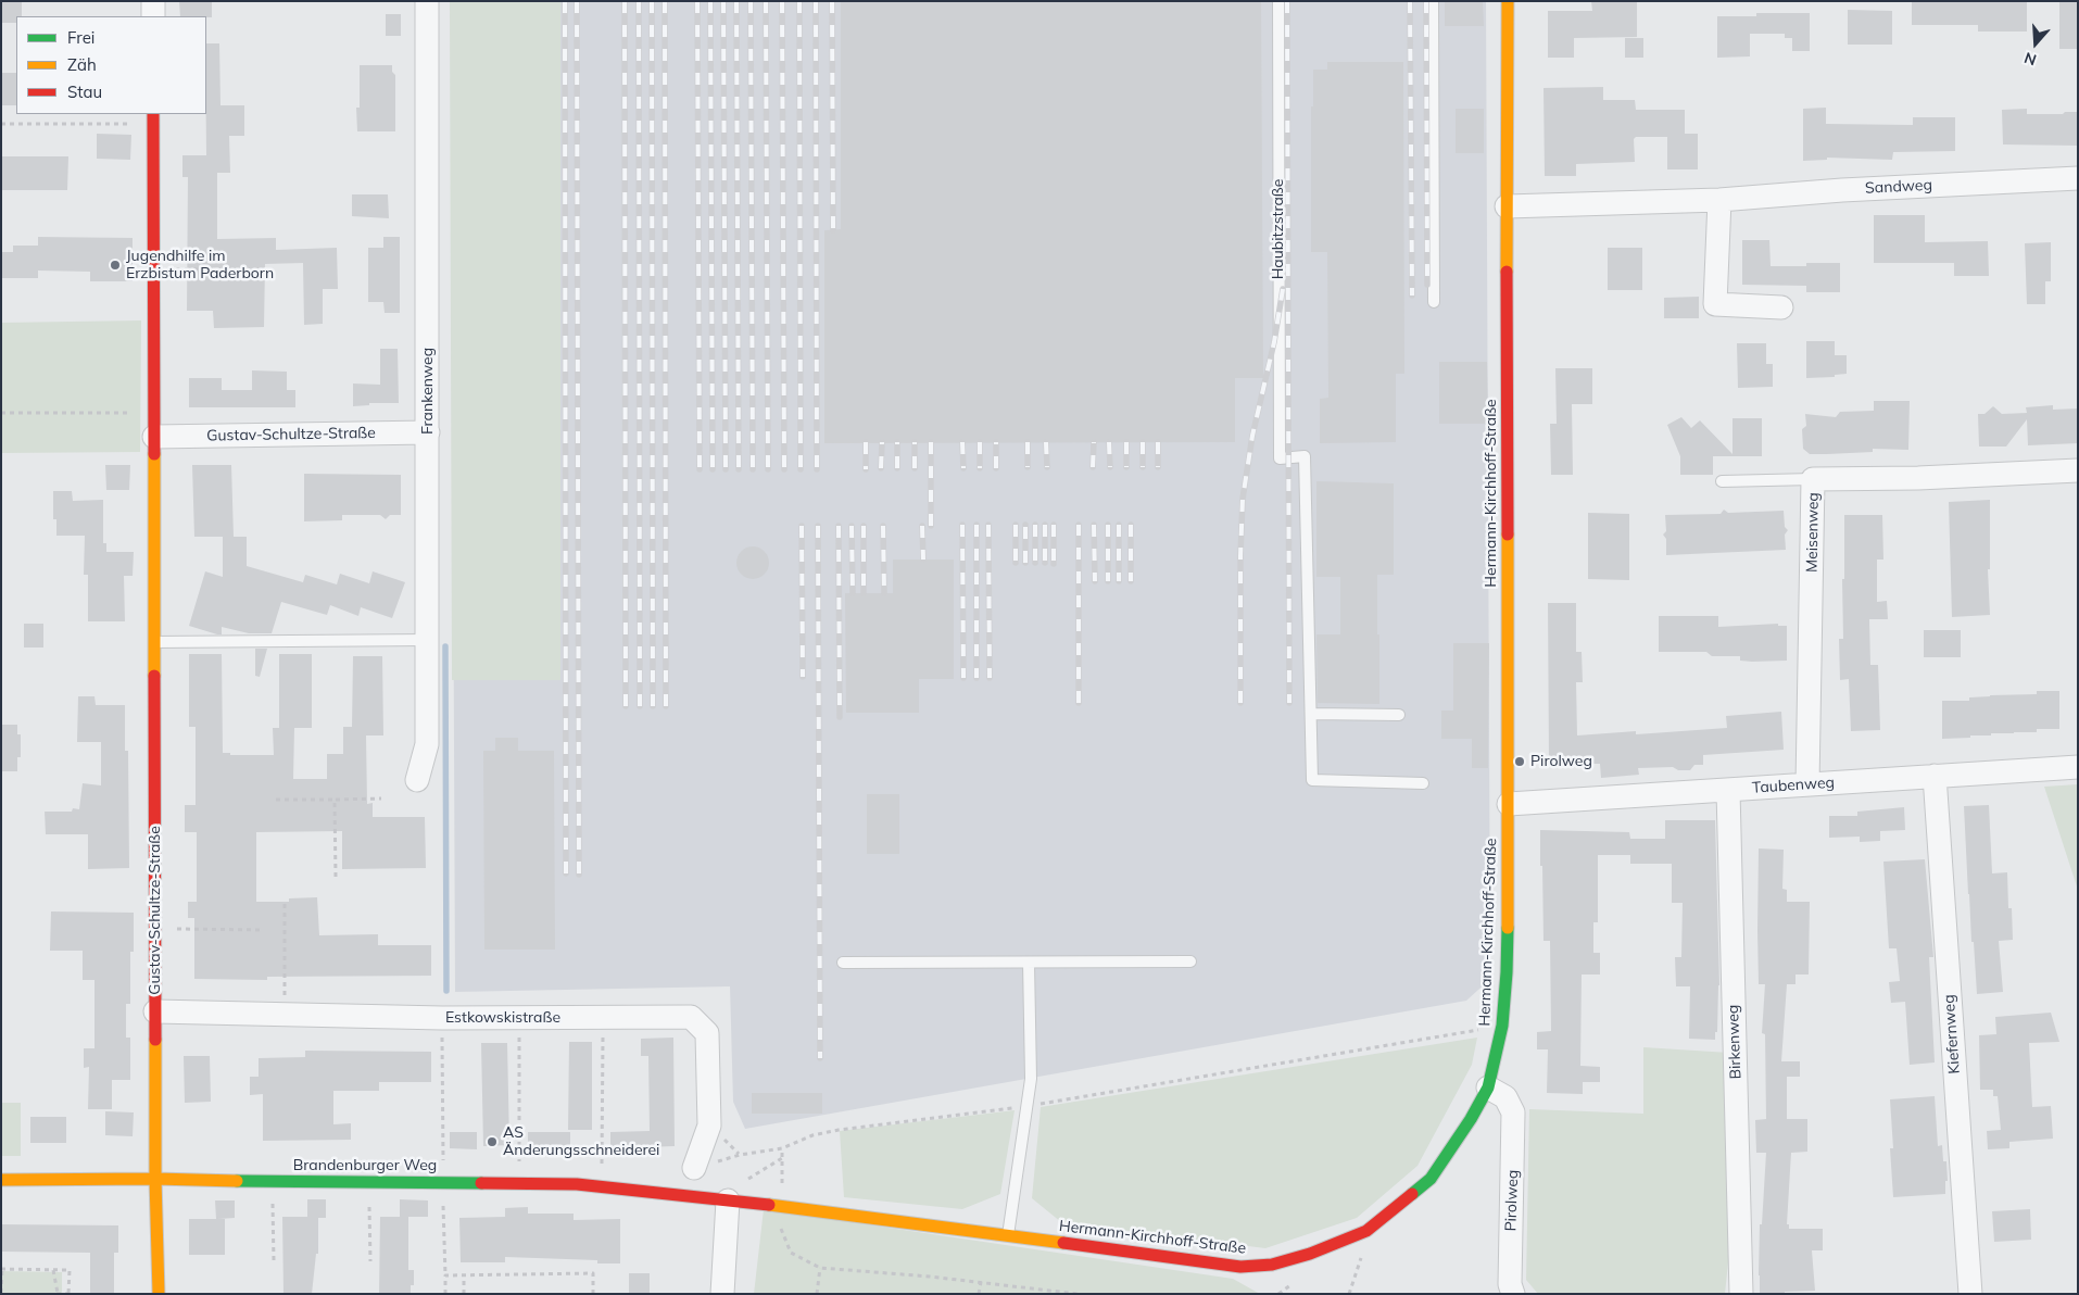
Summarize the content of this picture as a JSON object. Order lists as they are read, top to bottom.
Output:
{
  "streets": {
    "street": [
      "Sandweg",
      "Frankenweg",
      "Gustav-Schultze-Straße",
      "Hermann-Kirchhoff-Straße",
      "Meisenweg",
      "Taubenweg",
      "Estkowskistraße",
      "Kiefernweg",
      "Birkenweg",
      "Brandenburger Weg",
      "Pirolweg"
    ],
    "lane": ["Haubitzstraße"]
  },
  "crossings": [
    ["Sandweg", "Hermann-Kirchhoff-Straße"],
    ["Frankenweg", "Gustav-Schultze-Straße"],
    ["Gustav-Schultze-Straße", "Estkowskistraße"],
    ["Gustav-Schultze-Straße", "Brandenburger Weg"],
    ["Hermann-Kirchhoff-Straße", "Taubenweg"],
    ["Hermann-Kirchhoff-Straße", "Brandenburger Weg"],
    ["Hermann-Kirchhoff-Straße", "Pirolweg"],
    ["Meisenweg", "Taubenweg"],
    ["Taubenweg", "Kiefernweg"],
    ["Taubenweg", "Birkenweg"]
  ],
  "places": ["Jugendhilfe im Erzbistum Paderborn", "Pirolweg", "AS Änderungsschneiderei"],
  "legend": ["Frei", "Zäh", "Stau"],
  "north": "bottom"
}
